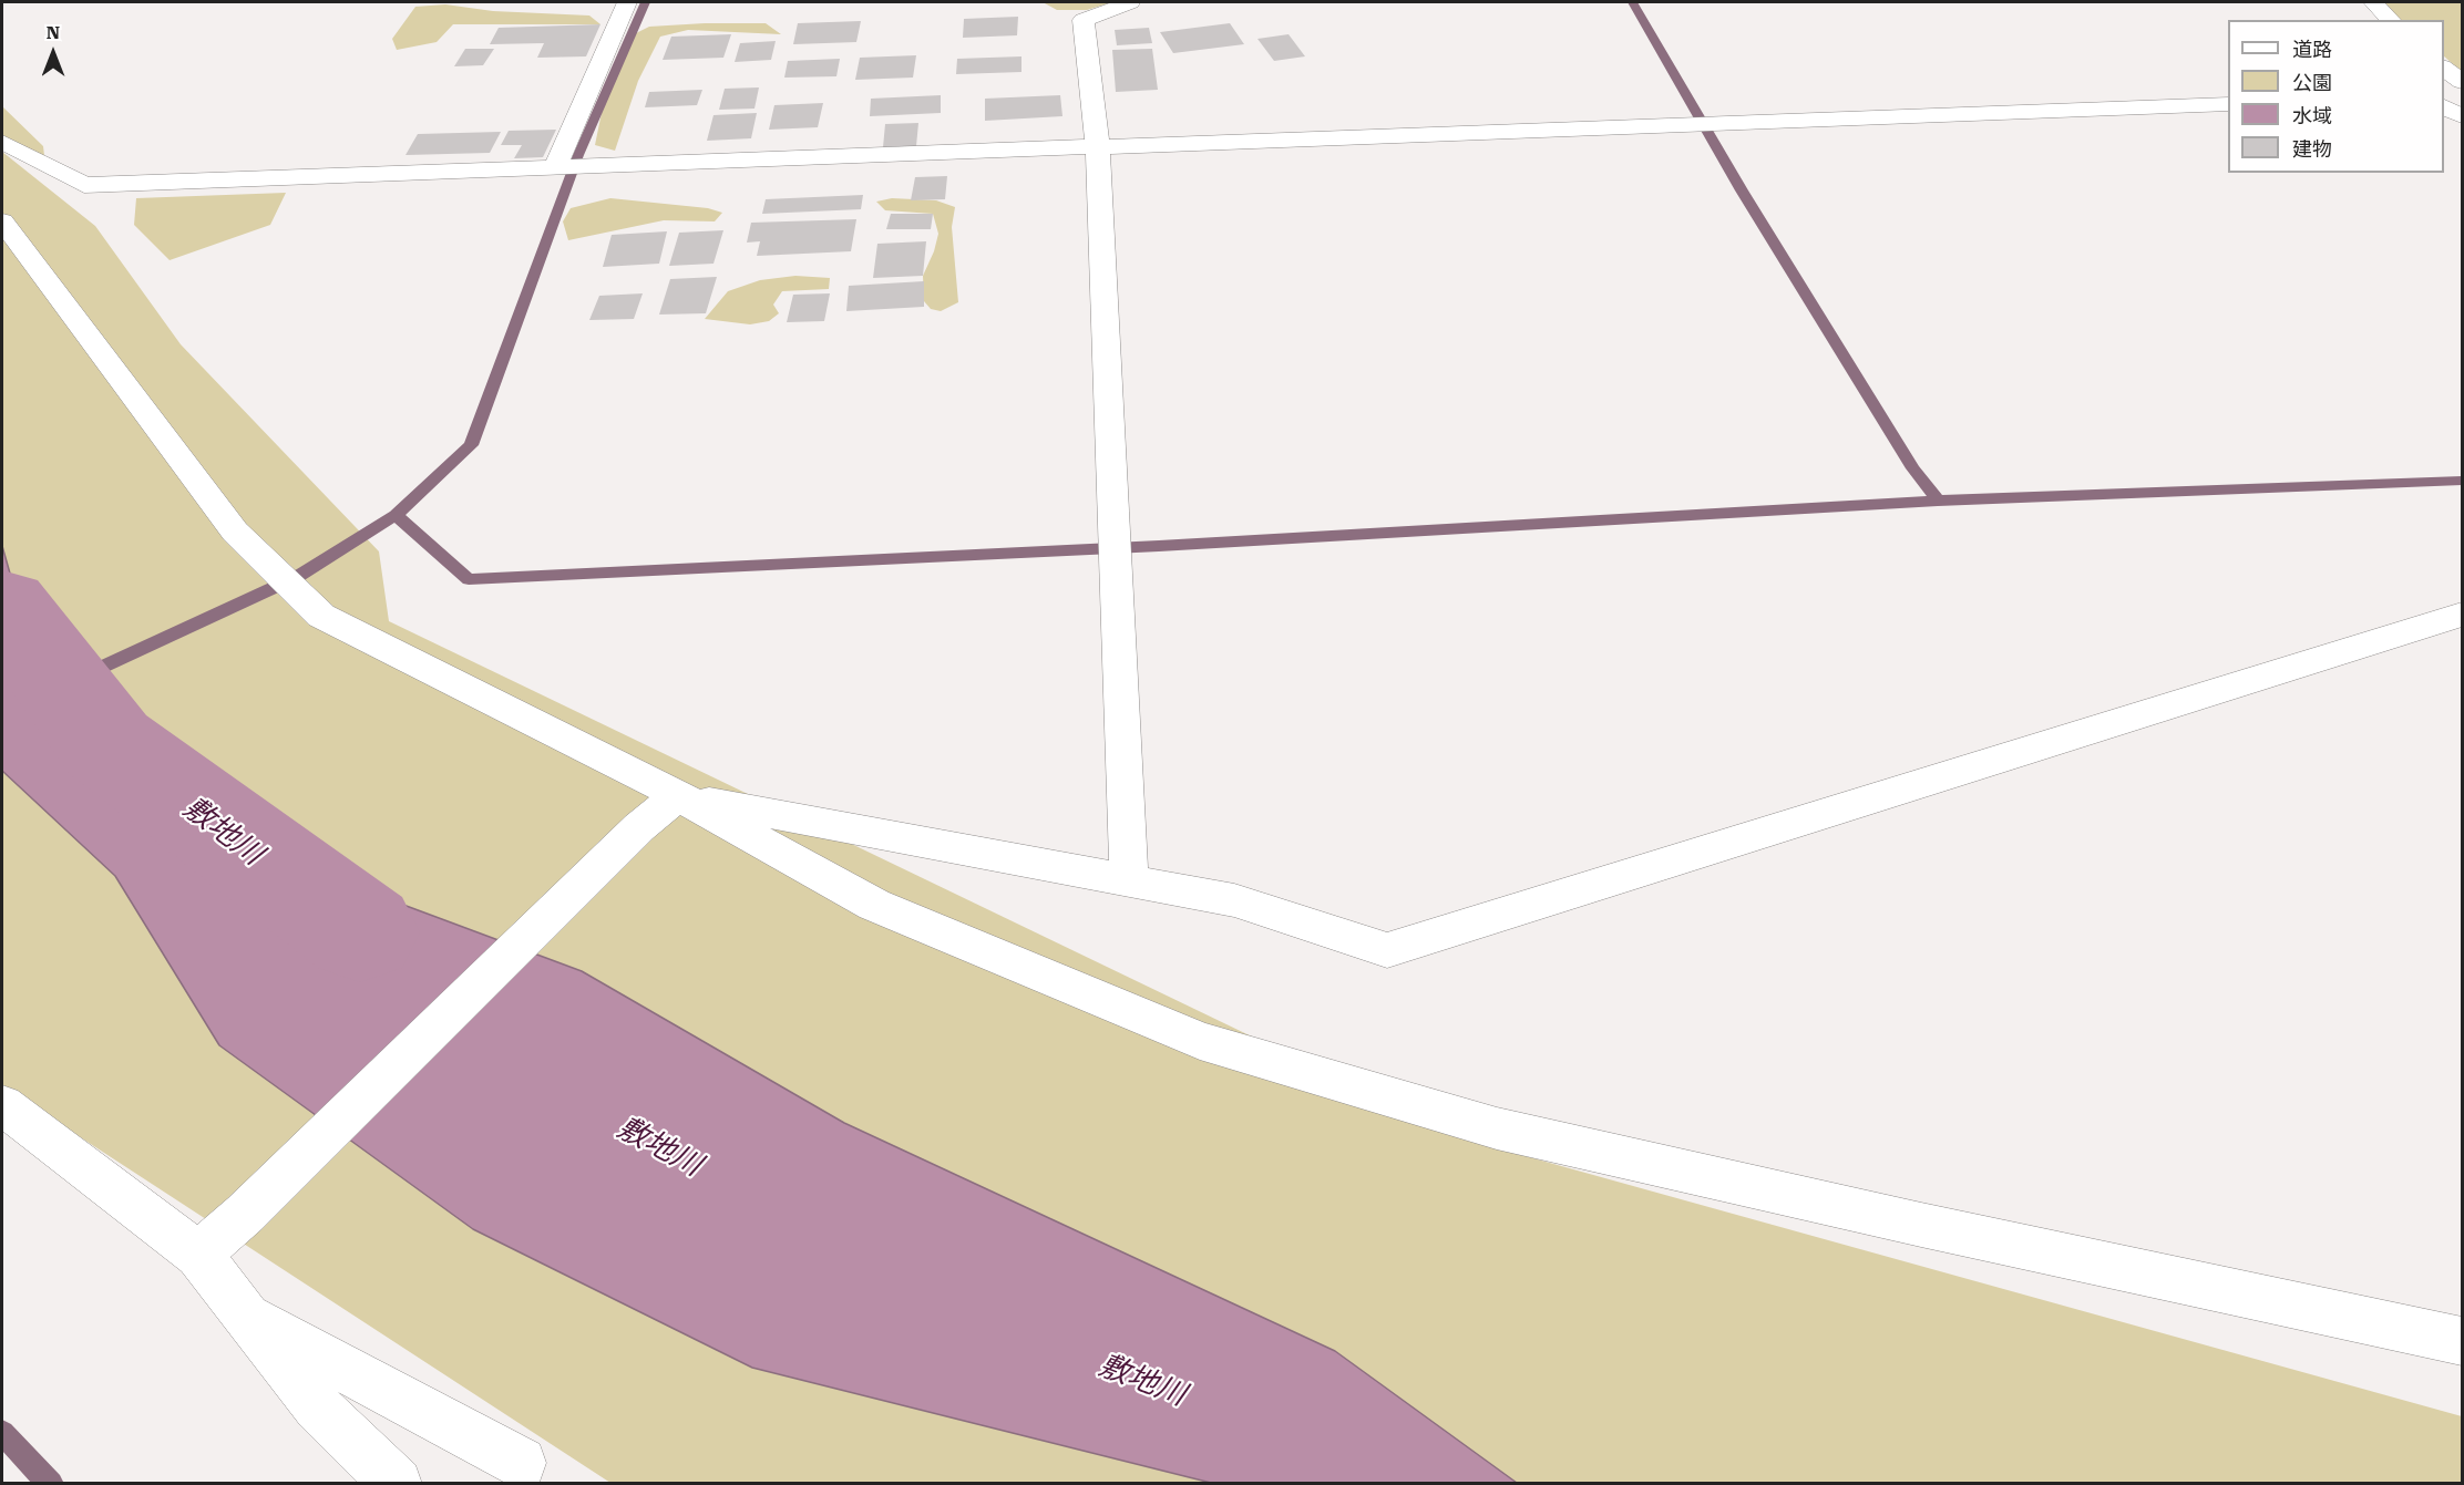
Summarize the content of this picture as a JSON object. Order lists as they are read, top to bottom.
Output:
{
  "water": ["敷地川"],
  "legend": [
    "道路",
    "公園",
    "水域",
    "建物"
  ],
  "north": "top"
}
